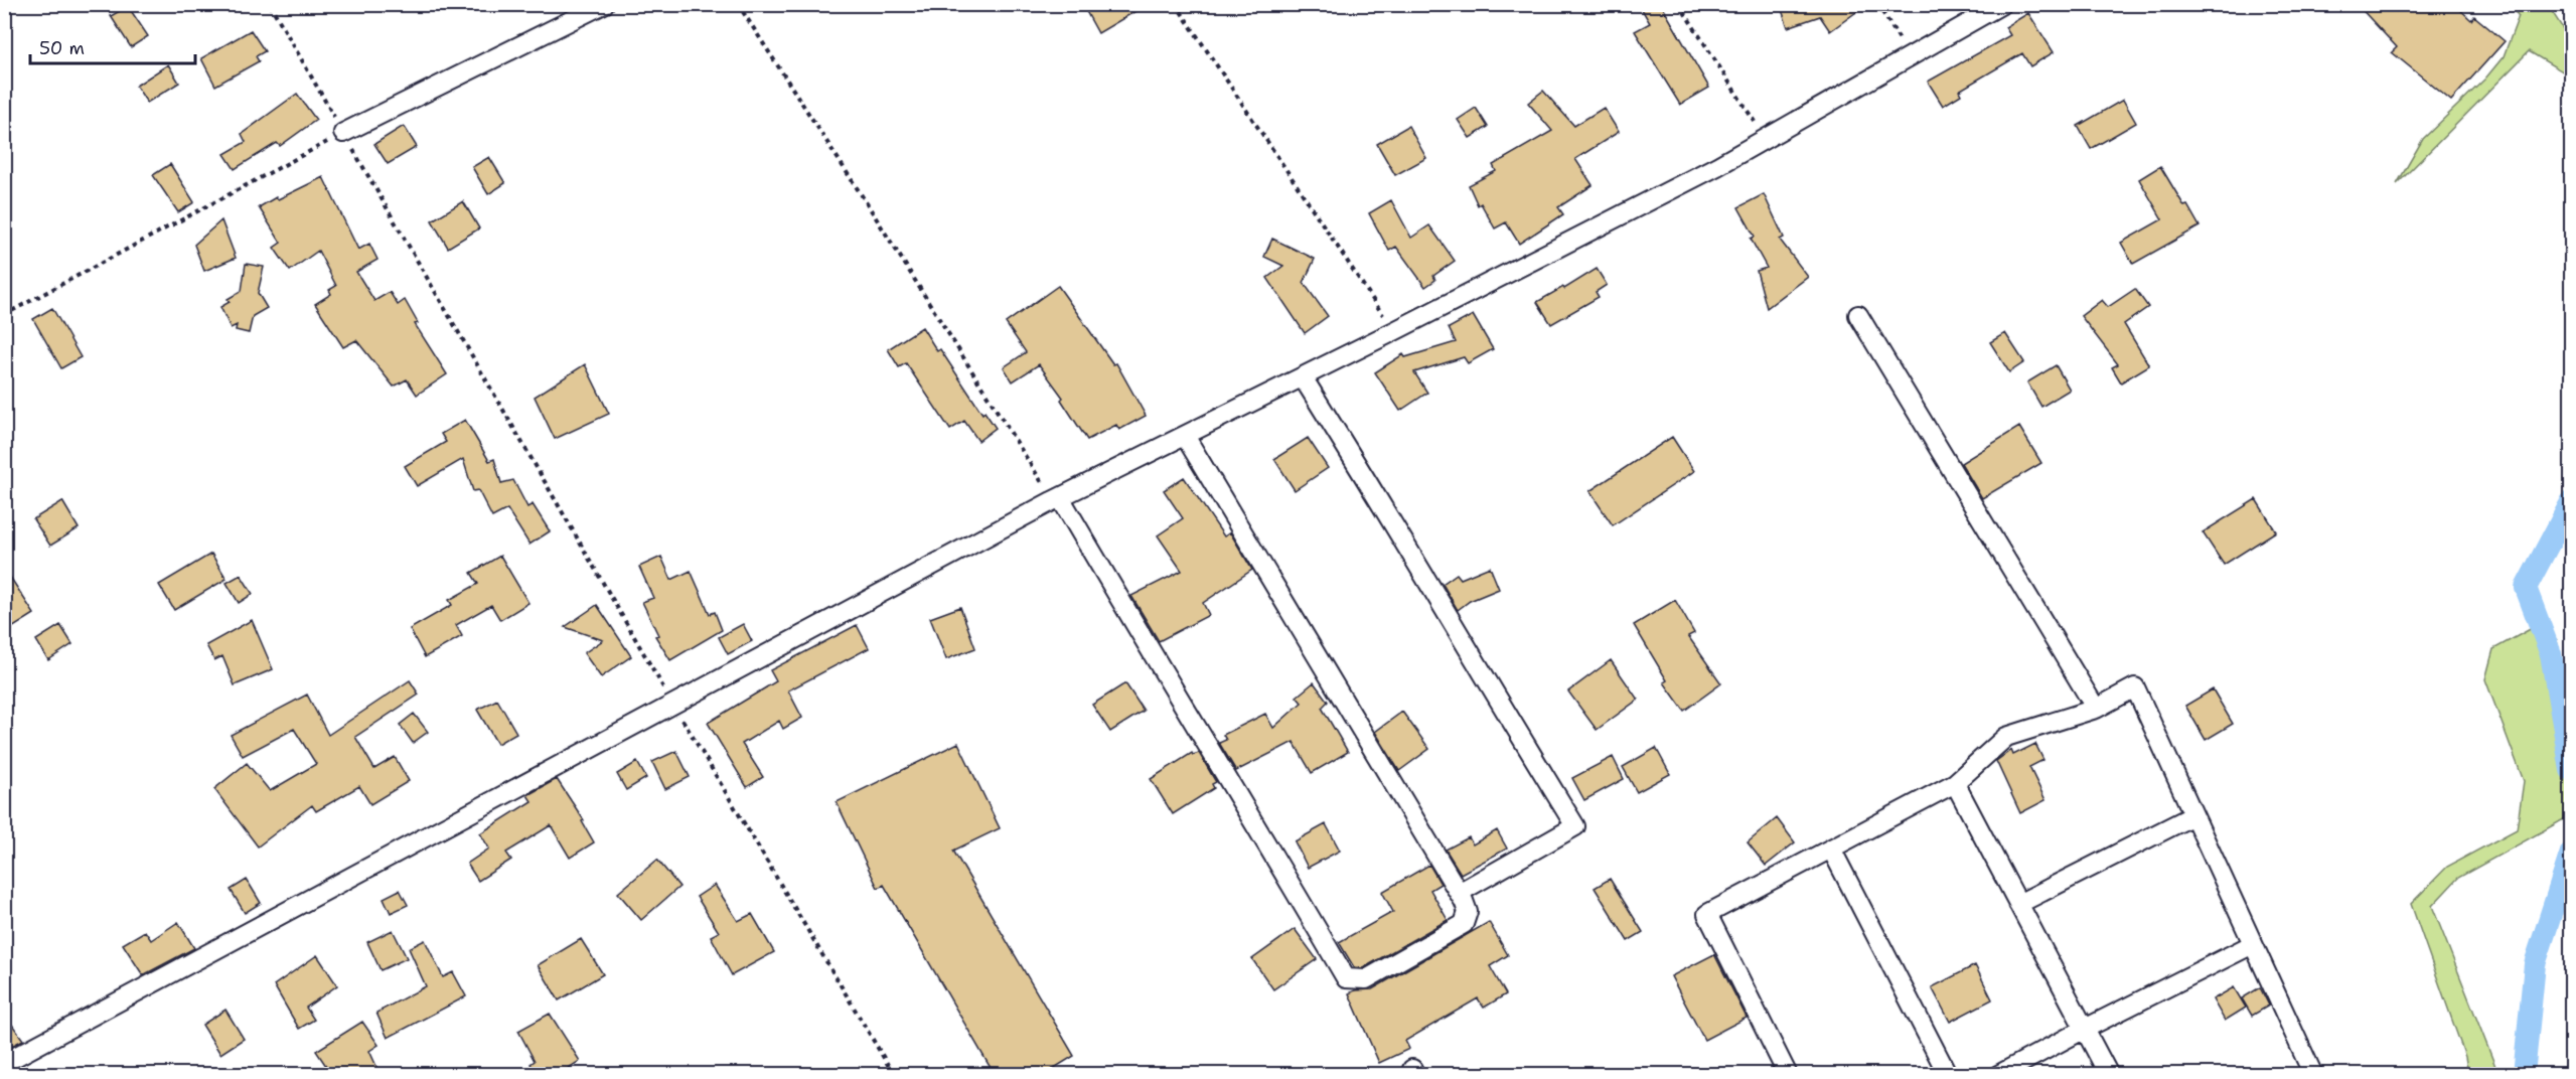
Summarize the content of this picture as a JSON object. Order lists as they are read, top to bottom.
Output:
{
  "scale_bar": "50 m"
}
